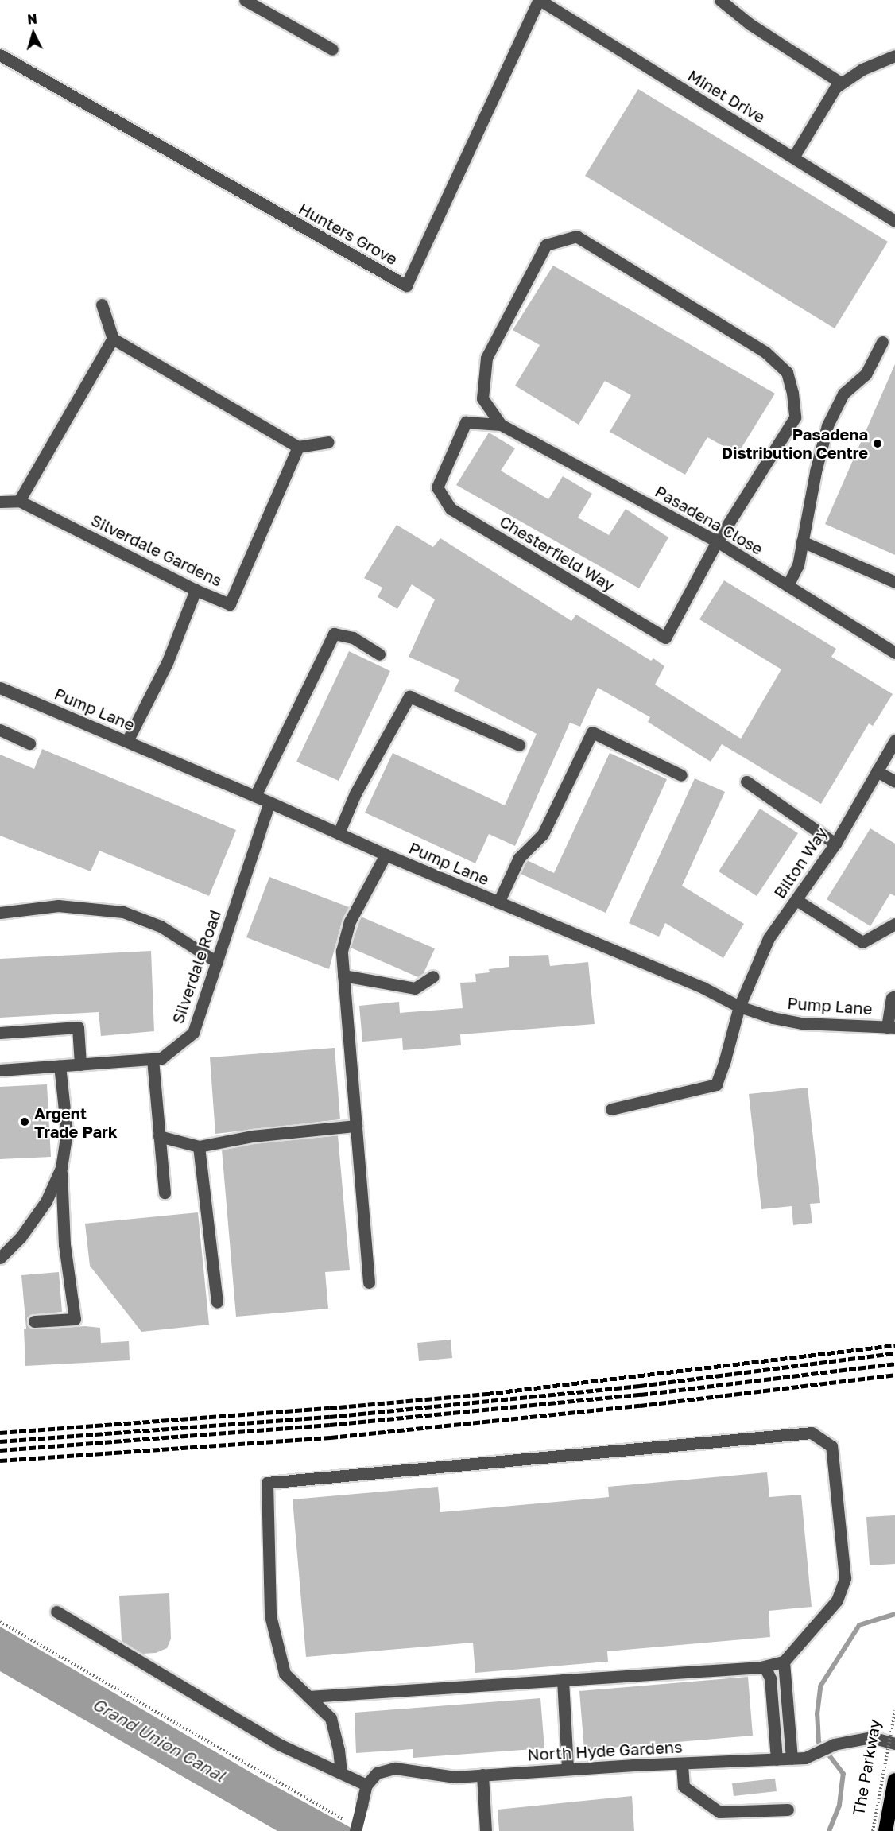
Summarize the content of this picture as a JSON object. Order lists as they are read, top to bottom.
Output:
{
  "streets": {
    "highway": ["The Parkway"],
    "street": [
      "Minet Drive",
      "Hunters Grove",
      "Pasadena Close",
      "Silverdale Gardens",
      "Chesterfield Way",
      "Pump Lane",
      "Bilton Way",
      "Silverdale Road",
      "North Hyde Gardens"
    ]
  },
  "crossings": [
    ["Minet Drive", "Hunters Grove"],
    ["Pasadena Close", "Chesterfield Way"],
    ["Pump Lane", "Bilton Way"],
    ["Pump Lane", "Silverdale Road"]
  ],
  "water": ["Grand Union Canal"],
  "places": ["Pasadena Distribution Centre", "Argent Trade Park"],
  "north": "top"
}
